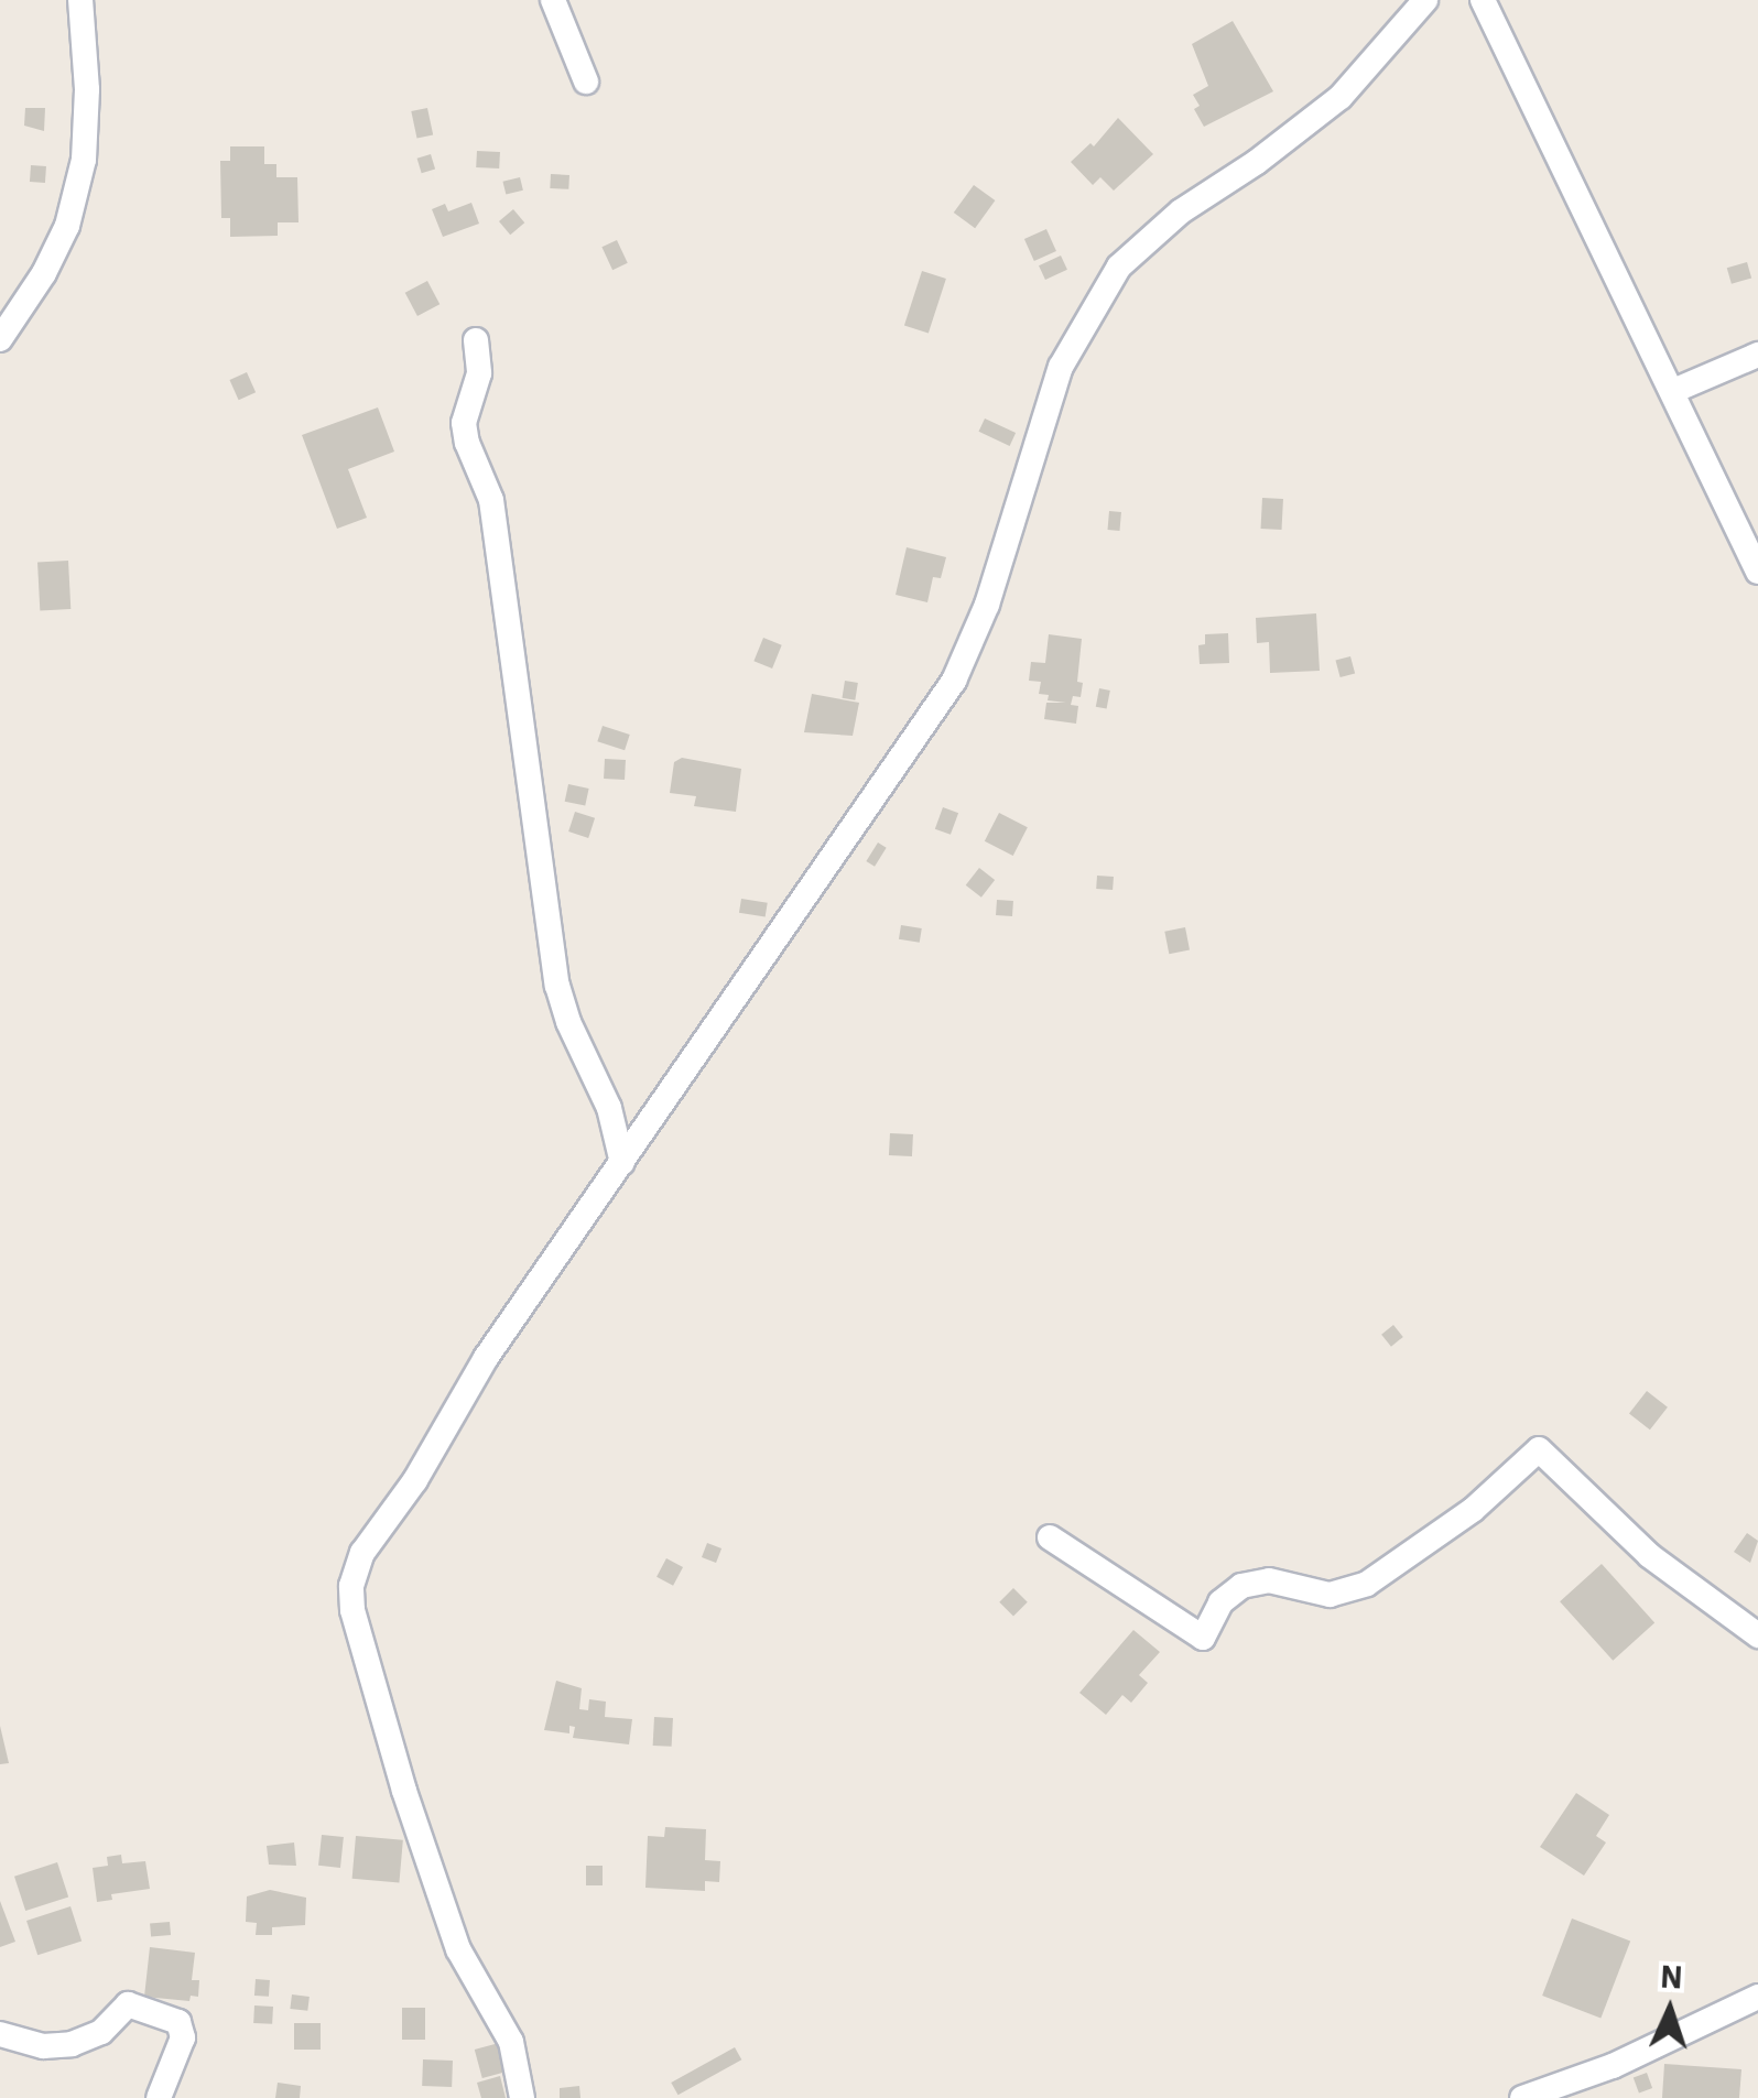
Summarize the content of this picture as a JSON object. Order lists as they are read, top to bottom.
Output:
{
  "north": "top"
}
